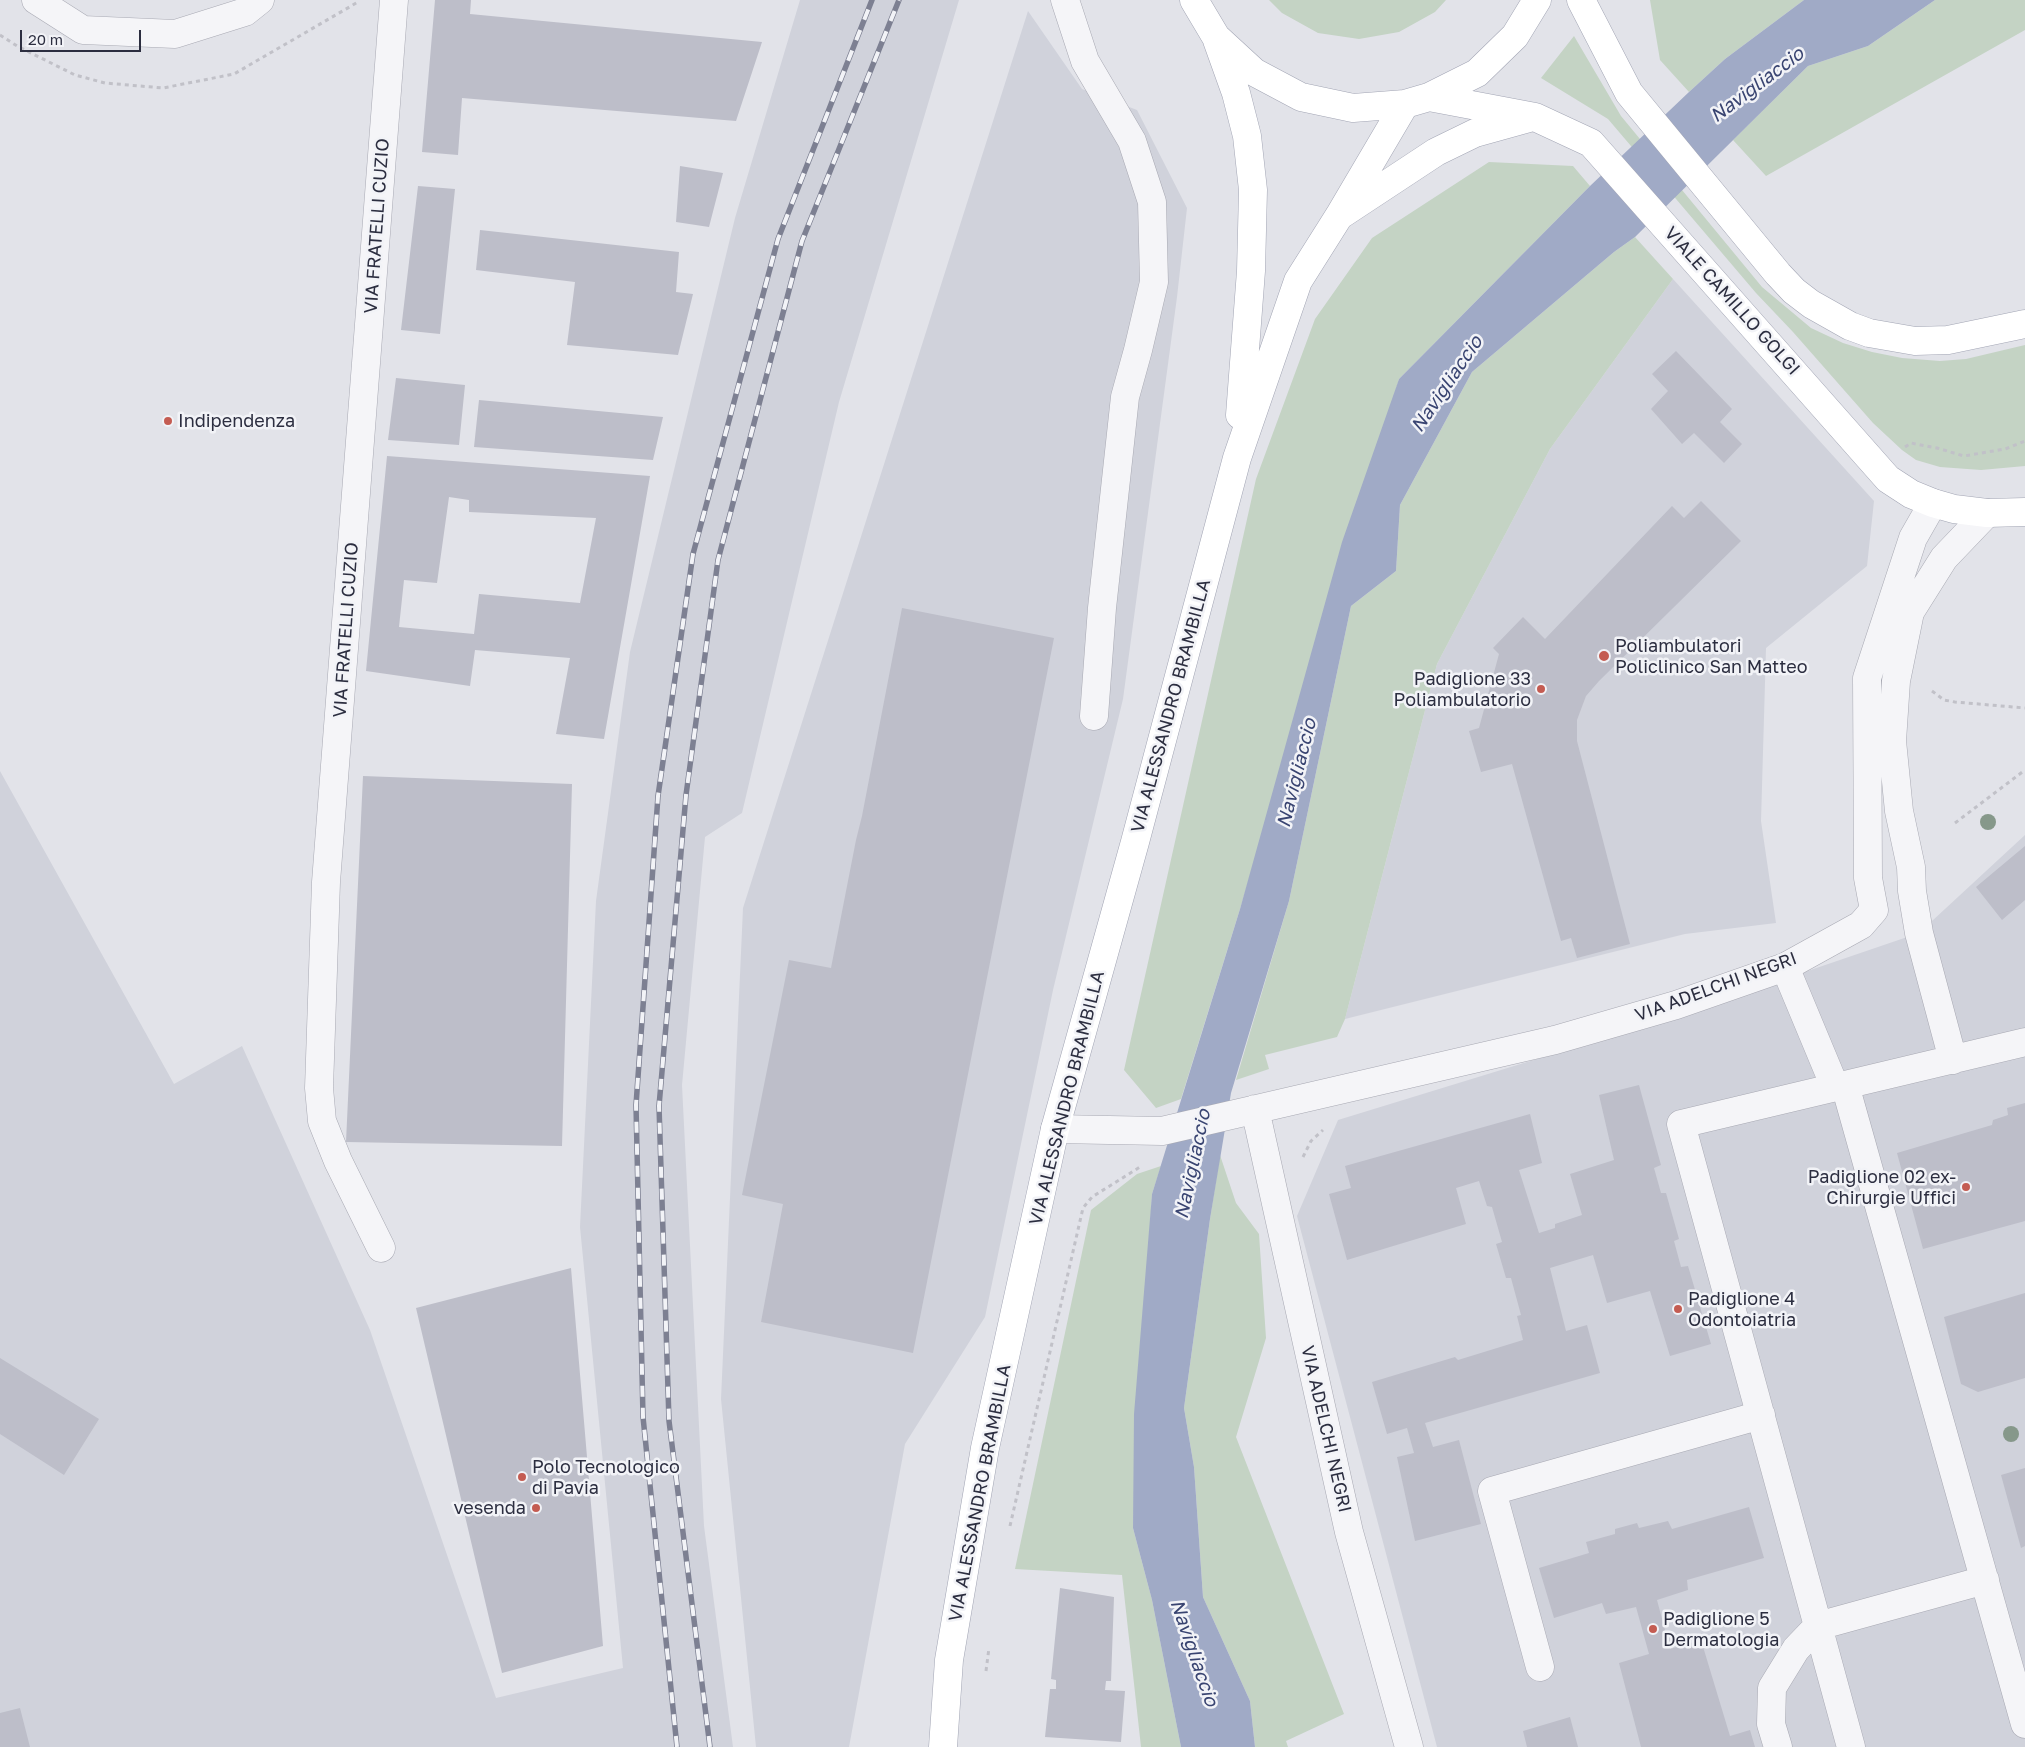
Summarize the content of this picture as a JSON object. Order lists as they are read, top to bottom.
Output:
{
  "streets": {
    "main road": ["VIALE CAMILLO GOLGI", "VIA ALESSANDRO BRAMBILLA"],
    "street": ["VIA FRATELLI CUZIO", "VIA ADELCHI NEGRI"]
  },
  "crossings": [
    ["VIALE CAMILLO GOLGI", "VIA ALESSANDRO BRAMBILLA"],
    ["VIA ALESSANDRO BRAMBILLA", "VIA ADELCHI NEGRI"]
  ],
  "water": ["Navigliaccio"],
  "places": [
    "Indipendenza",
    "Poliambulatori Policlinico San Matteo",
    "Padiglione 33 Poliambulatorio",
    "Padiglione 02 ex- Chirurgie Uffici",
    "Padiglione 4 Odontoiatria",
    "Polo Tecnologico di Pavia",
    "vesenda",
    "Padiglione 5 Dermatologia"
  ],
  "scale_bar": "20 m"
}
